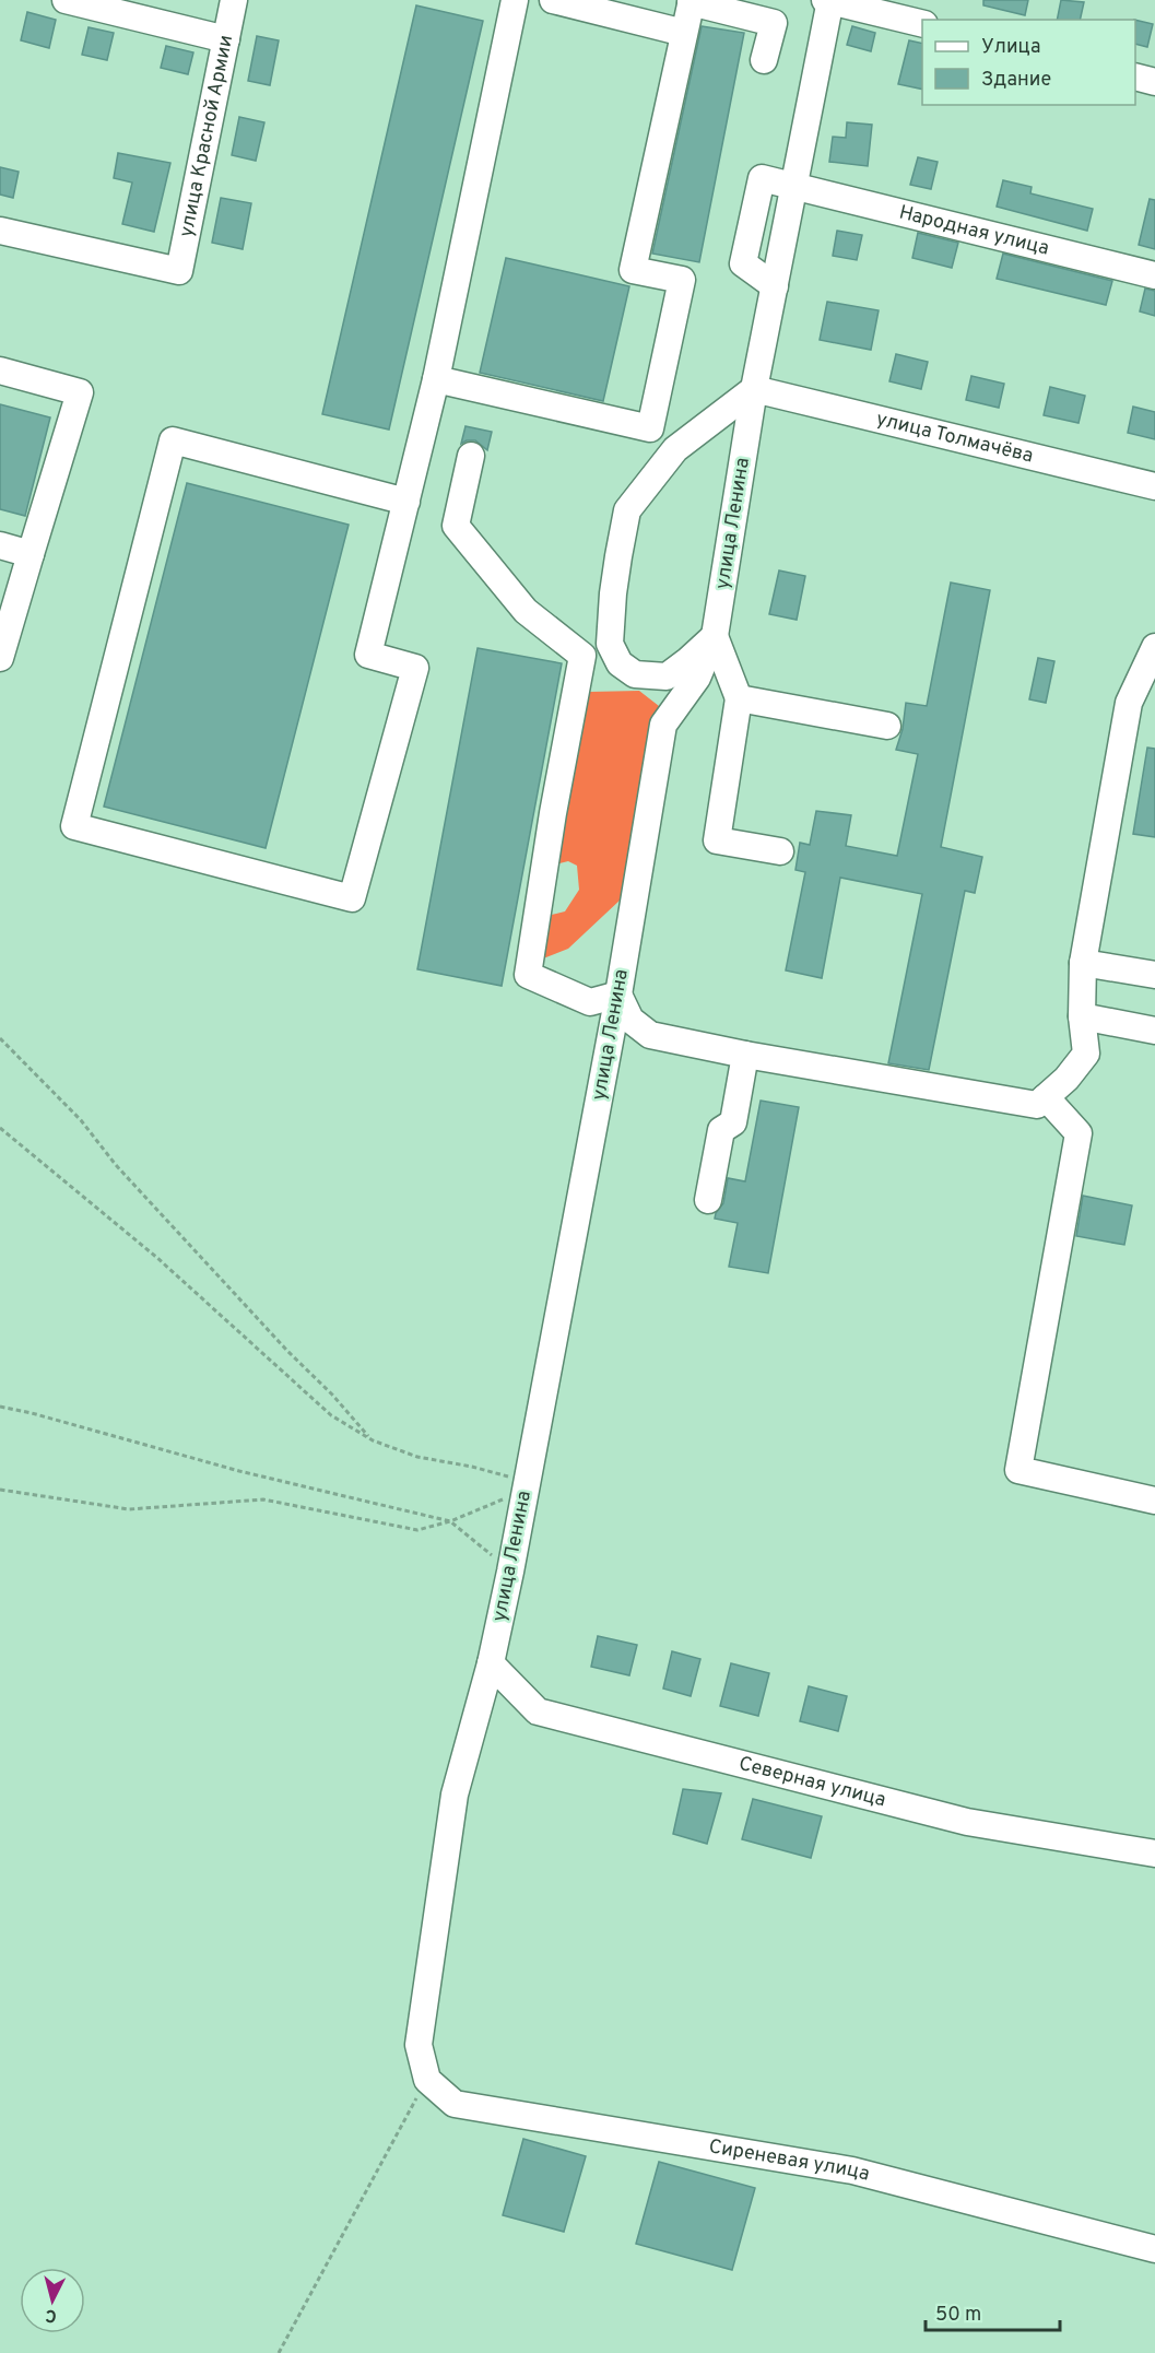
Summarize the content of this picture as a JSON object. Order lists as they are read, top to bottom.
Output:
{
  "streets": {
    "street": [
      "улица Красной Армии",
      "Народная улица",
      "улица Толмачёва",
      "улица Ленина",
      "Северная улица",
      "Сиреневая улица"
    ]
  },
  "crossings": [
    ["Народная улица", "улица Ленина"],
    ["улица Толмачёва", "улица Ленина"],
    ["улица Ленина", "Северная улица"],
    ["улица Ленина", "Сиреневая улица"]
  ],
  "legend": ["Улица", "Здание"],
  "scale_bar": "50 m",
  "north": "bottom"
}
